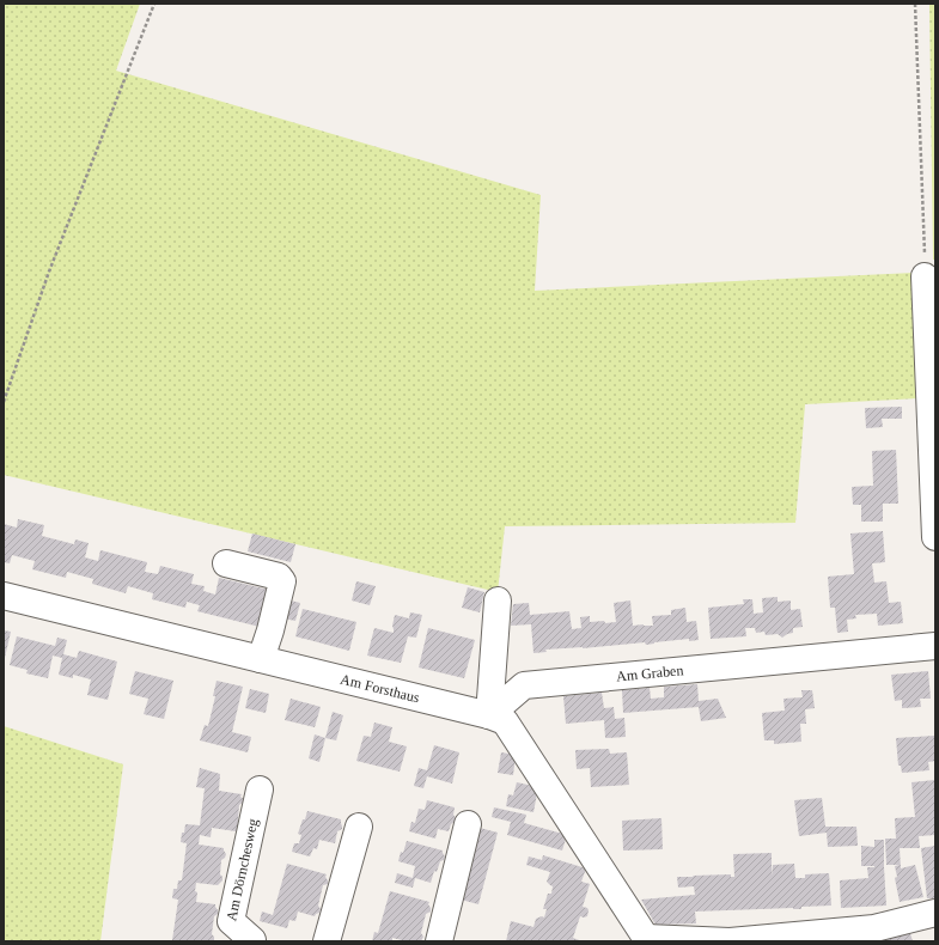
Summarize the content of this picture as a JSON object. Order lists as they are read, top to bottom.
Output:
{
  "streets": {
    "street": ["Am Graben", "Am Forsthaus", "Am Dörnchesweg"]
  },
  "crossings": [
    ["Am Graben", "Am Forsthaus"]
  ]
}
